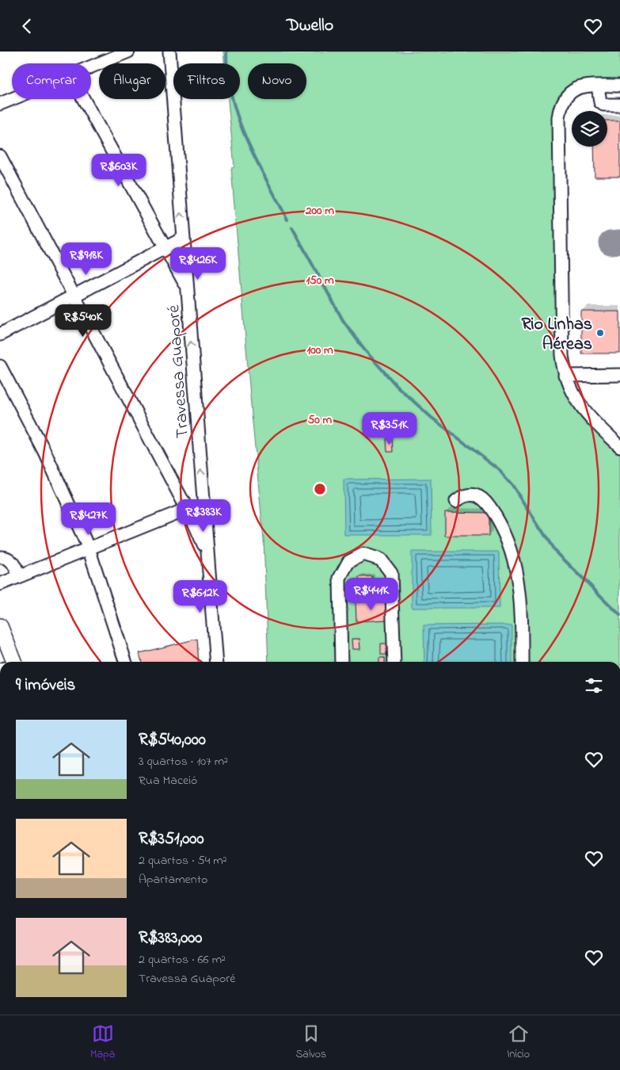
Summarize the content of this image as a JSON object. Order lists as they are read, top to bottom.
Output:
{
  "streets": {
    "street": ["Travessa Guaporé"]
  },
  "places": ["Rio Linhas Aéreas"],
  "page": {
    "header": "Dwello",
    "chip": [
      "Comprar",
      "Alugar",
      "Filtros",
      "Novo"
    ],
    "price": [
      "R$603K",
      "R$918K",
      "R$426K",
      "R$540K",
      "R$351K",
      "R$383K",
      "R$427K",
      "R$441K",
      "R$612K"
    ],
    "heading": "9 imóveis",
    "list": [
      {
        "name": "R$540,000",
        "note": "3 quartos · 107 m² · Rua Maceió"
      },
      {
        "name": "R$351,000",
        "note": "2 quartos · 54 m² · Apartamento"
      },
      {
        "name": "R$383,000",
        "note": "2 quartos · 66 m² · Travessa Guaporé"
      }
    ],
    "tabs": ["Mapa", "Salvos", "Início"]
  },
  "rings": [
    "200 m",
    "150 m",
    "100 m",
    "50 m"
  ]
}
